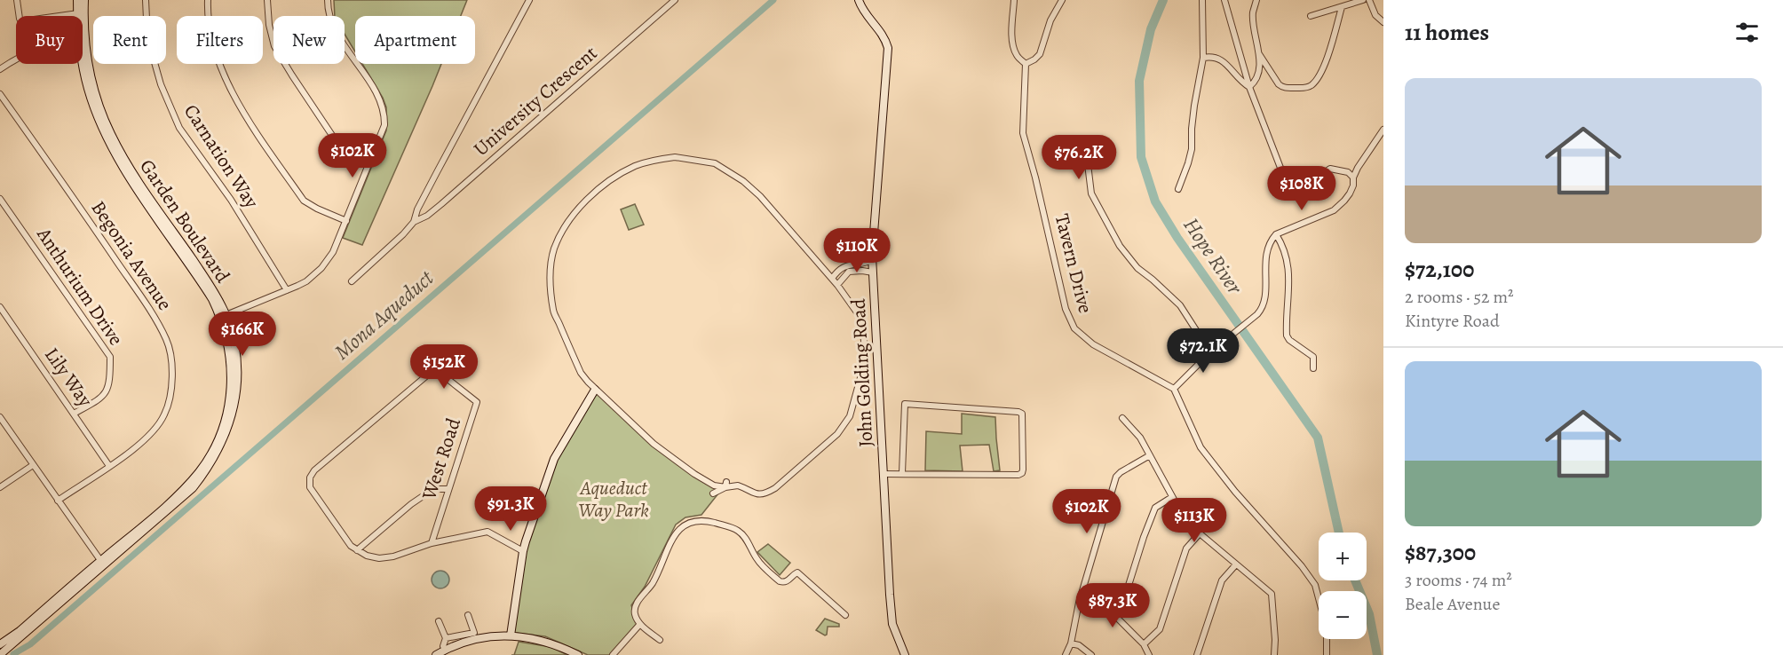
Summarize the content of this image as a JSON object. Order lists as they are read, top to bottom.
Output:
{
  "streets": {
    "street": [
      "University Crescent",
      "Carnation Way",
      "Garden Boulevard",
      "Begonia Avenue",
      "Tavern Drive",
      "Anthurium Drive",
      "John Golding Road",
      "Lily Way",
      "West Road"
    ]
  },
  "crossings": [
    ["Begonia Avenue", "Lily Way"],
    ["Anthurium Drive", "Lily Way"]
  ],
  "water": ["Hope River", "Mona Aqueduct"],
  "parks": ["Aqueduct Way Park"],
  "page": {
    "heading": "11 homes",
    "chip": [
      "Buy",
      "Rent",
      "Filters",
      "New",
      "Apartment"
    ],
    "list": [
      {
        "name": "$72,100",
        "note": "2 rooms · 52 m² · Kintyre Road"
      },
      {
        "name": "$87,300",
        "note": "3 rooms · 74 m² · Beale Avenue"
      }
    ],
    "price": [
      "$102K",
      "$76.2K",
      "$108K",
      "$110K",
      "$166K",
      "$72.1K",
      "$152K",
      "$91.3K",
      "$102K",
      "$113K",
      "$87.3K"
    ],
    "map_buttons": ["+", "−"]
  }
}
